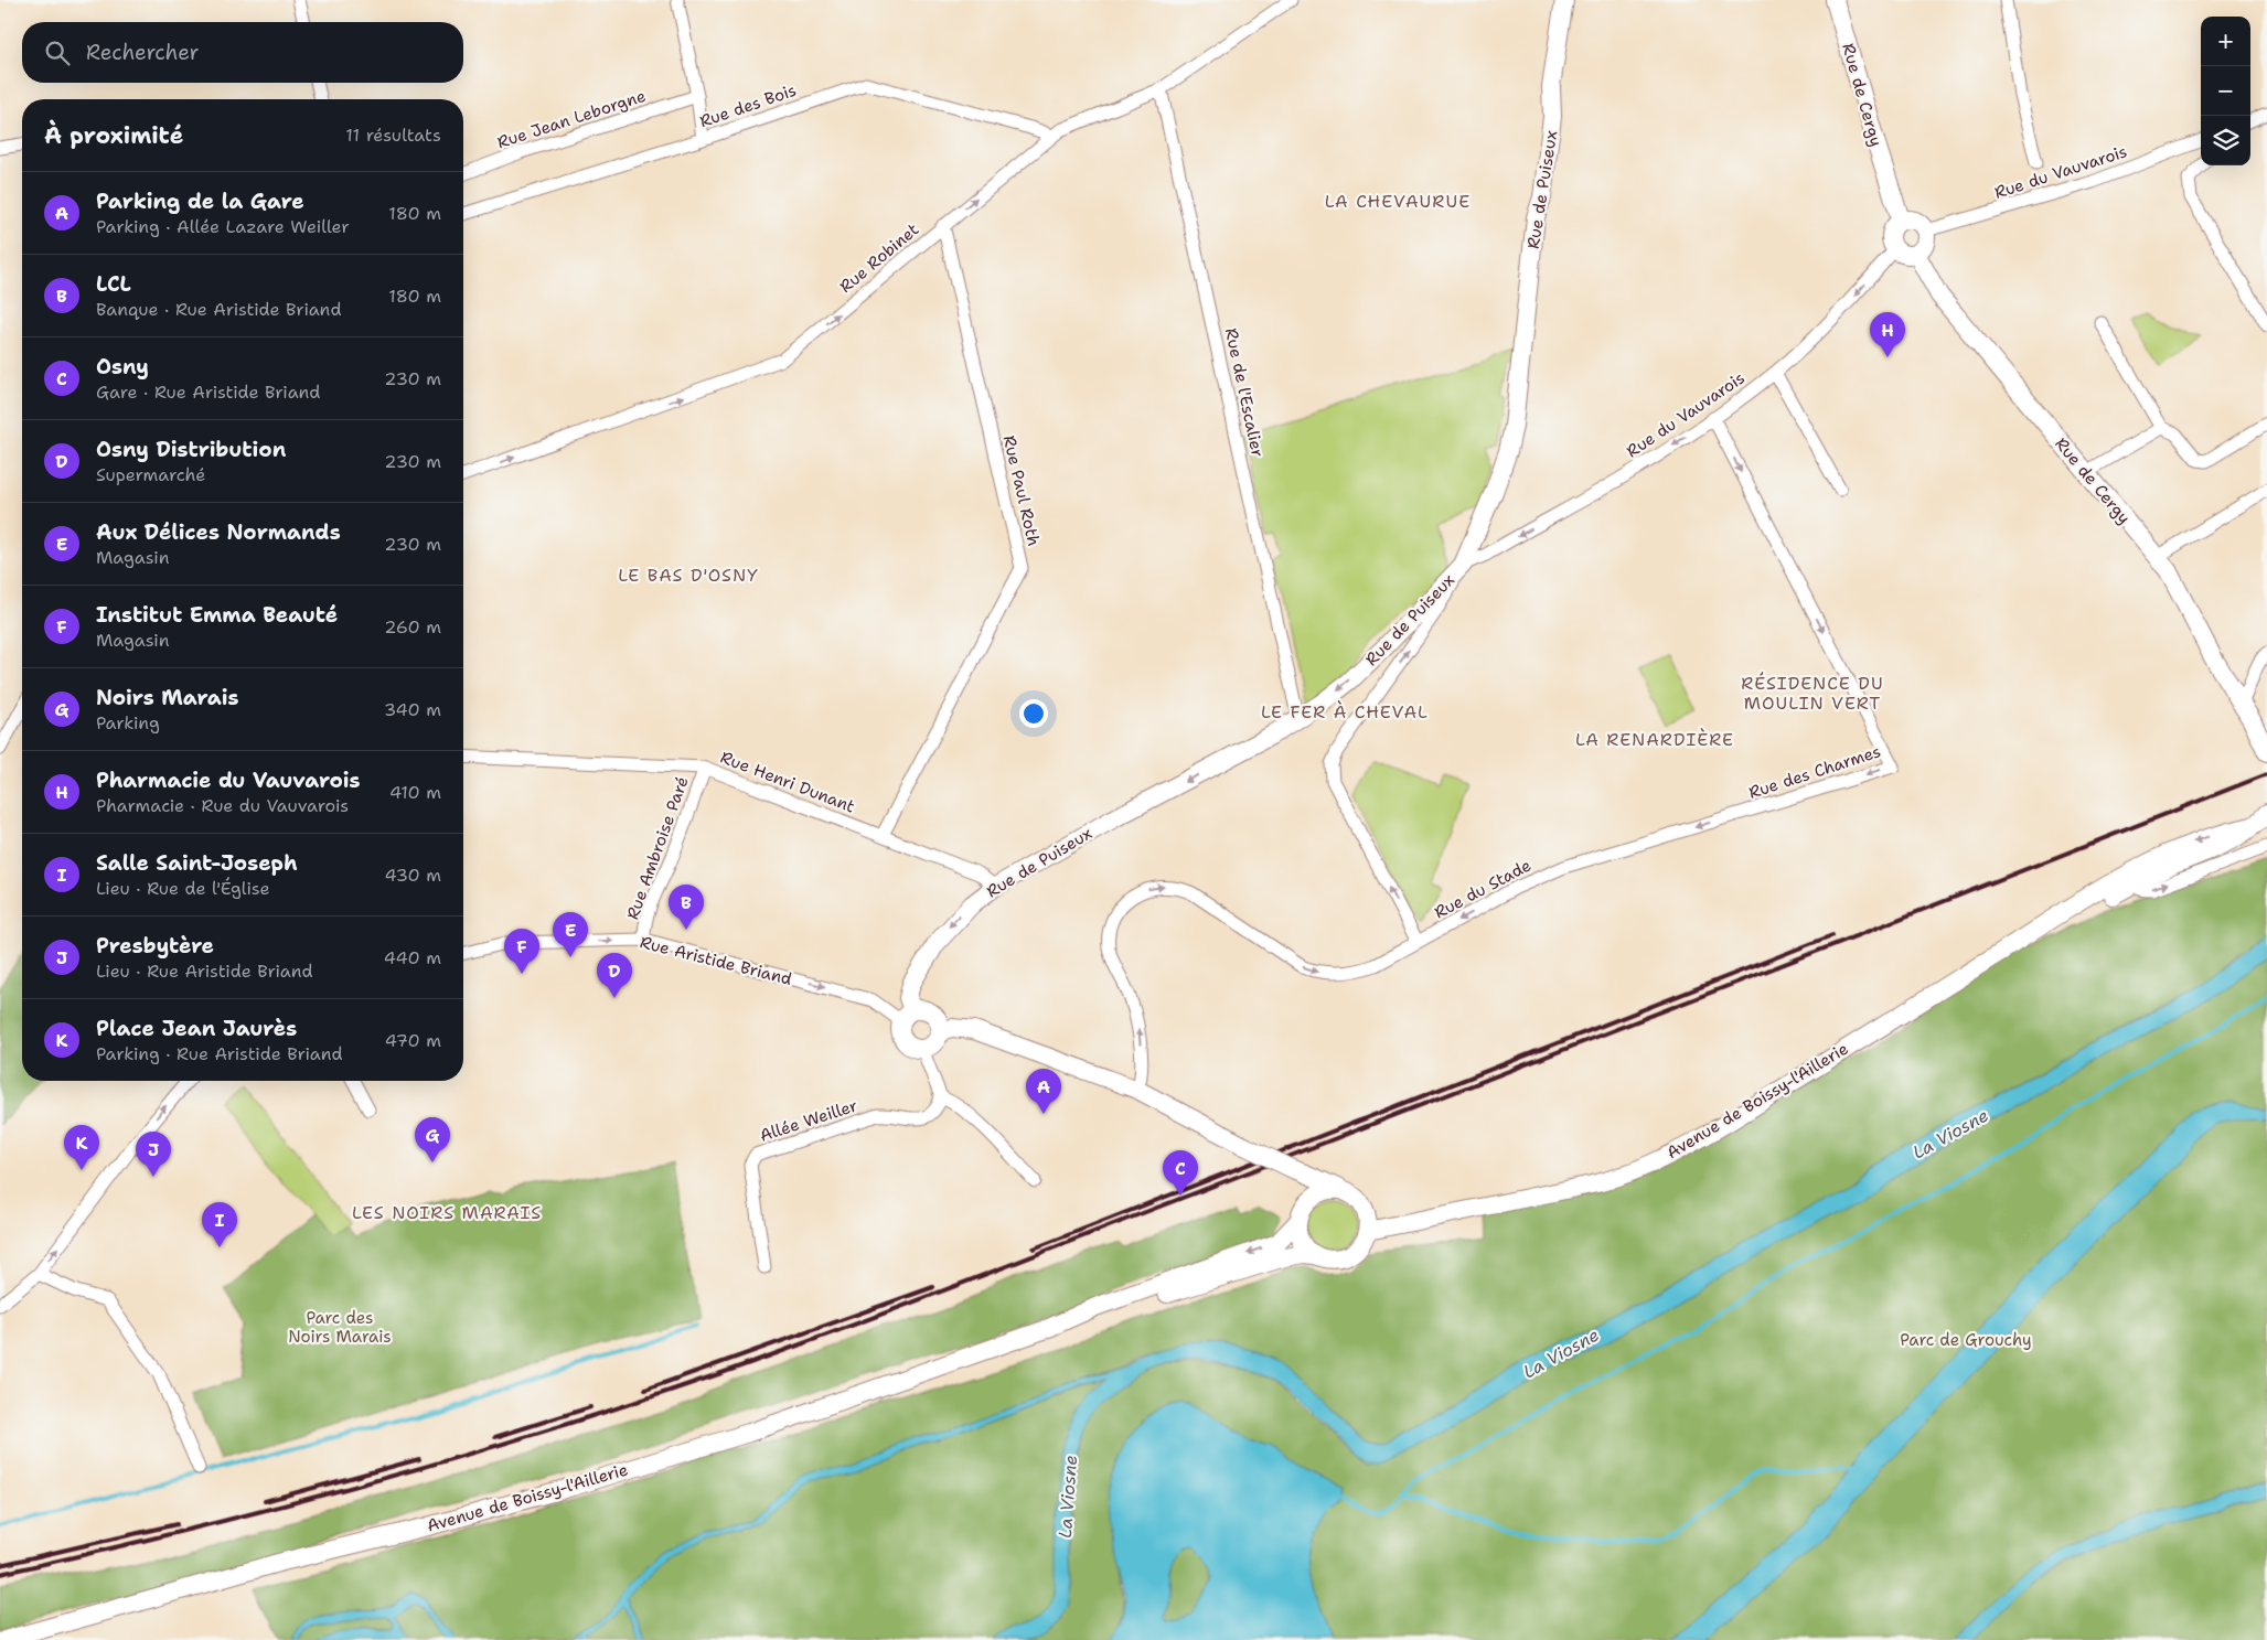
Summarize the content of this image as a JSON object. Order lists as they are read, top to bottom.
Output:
{
  "streets": {
    "main road": ["Rue de Cergy", "Rue de Puiseux", "Avenue de Boissy-l'Aillerie"],
    "street": [
      "Rue des Bois",
      "Rue Jean Leborgne",
      "Rue du Vauvarois",
      "Rue Robinet",
      "Rue de l'Escalier",
      "Rue Paul Roth",
      "Rue des Charmes",
      "Rue Henri Dunant",
      "Rue Ambroise Paré",
      "Rue du Stade",
      "Rue Aristide Briand",
      "Allée Weiller"
    ]
  },
  "crossings": [
    ["Rue de Cergy", "Rue du Vauvarois"],
    ["Rue des Bois", "Rue Robinet"],
    ["Rue du Vauvarois", "Rue de Puiseux"],
    ["Rue du Vauvarois", "Rue des Charmes"],
    ["Rue de Puiseux", "Rue Henri Dunant"],
    ["Rue de Puiseux", "Rue Aristide Briand"],
    ["Rue Robinet", "Rue de l'Escalier"],
    ["Rue Robinet", "Rue Paul Roth"],
    ["Rue Paul Roth", "Rue Henri Dunant"],
    ["Rue des Charmes", "Rue du Stade"],
    ["Rue Henri Dunant", "Rue Ambroise Paré"],
    ["Rue Ambroise Paré", "Rue Aristide Briand"]
  ],
  "one_way": [
    "Rue du Vauvarois",
    "Rue de Puiseux",
    "Rue Robinet",
    "Rue Aristide Briand"
  ],
  "districts": [
    "LA CHEVAURUE",
    "LE BAS D'OSNY",
    "RÉSIDENCE DU MOULIN VERT",
    "LE FER À CHEVAL",
    "LA RENARDIÈRE",
    "LES NOIRS MARAIS"
  ],
  "water": ["La Viosne"],
  "parks": ["Parc des Noirs Marais", "Parc de Grouchy"],
  "page": {
    "map_buttons": ["+", "−"],
    "search": "Rechercher",
    "heading": ["À proximité", "11 résultats"],
    "list": [
      {
        "mark": "A",
        "name": "Parking de la Gare",
        "note": "Parking · Allée Lazare Weiller",
        "value": "180 m"
      },
      {
        "mark": "B",
        "name": "LCL",
        "note": "Banque · Rue Aristide Briand",
        "value": "180 m"
      },
      {
        "mark": "C",
        "name": "Osny",
        "note": "Gare · Rue Aristide Briand",
        "value": "230 m"
      },
      {
        "mark": "D",
        "name": "Osny Distribution",
        "note": "Supermarché",
        "value": "230 m"
      },
      {
        "mark": "E",
        "name": "Aux Délices Normands",
        "note": "Magasin",
        "value": "230 m"
      },
      {
        "mark": "F",
        "name": "Institut Emma Beauté",
        "note": "Magasin",
        "value": "260 m"
      },
      {
        "mark": "G",
        "name": "Noirs Marais",
        "note": "Parking",
        "value": "340 m"
      },
      {
        "mark": "H",
        "name": "Pharmacie du Vauvarois",
        "note": "Pharmacie · Rue du Vauvarois",
        "value": "410 m"
      },
      {
        "mark": "I",
        "name": "Salle Saint-Joseph",
        "note": "Lieu · Rue de l'Église",
        "value": "430 m"
      },
      {
        "mark": "J",
        "name": "Presbytère",
        "note": "Lieu · Rue Aristide Briand",
        "value": "440 m"
      },
      {
        "mark": "K",
        "name": "Place Jean Jaurès",
        "note": "Parking · Rue Aristide Briand",
        "value": "470 m"
      }
    ],
    "pins": [
      "H",
      "B",
      "E",
      "F",
      "D",
      "A",
      "G",
      "K",
      "J",
      "C",
      "I"
    ]
  }
}
